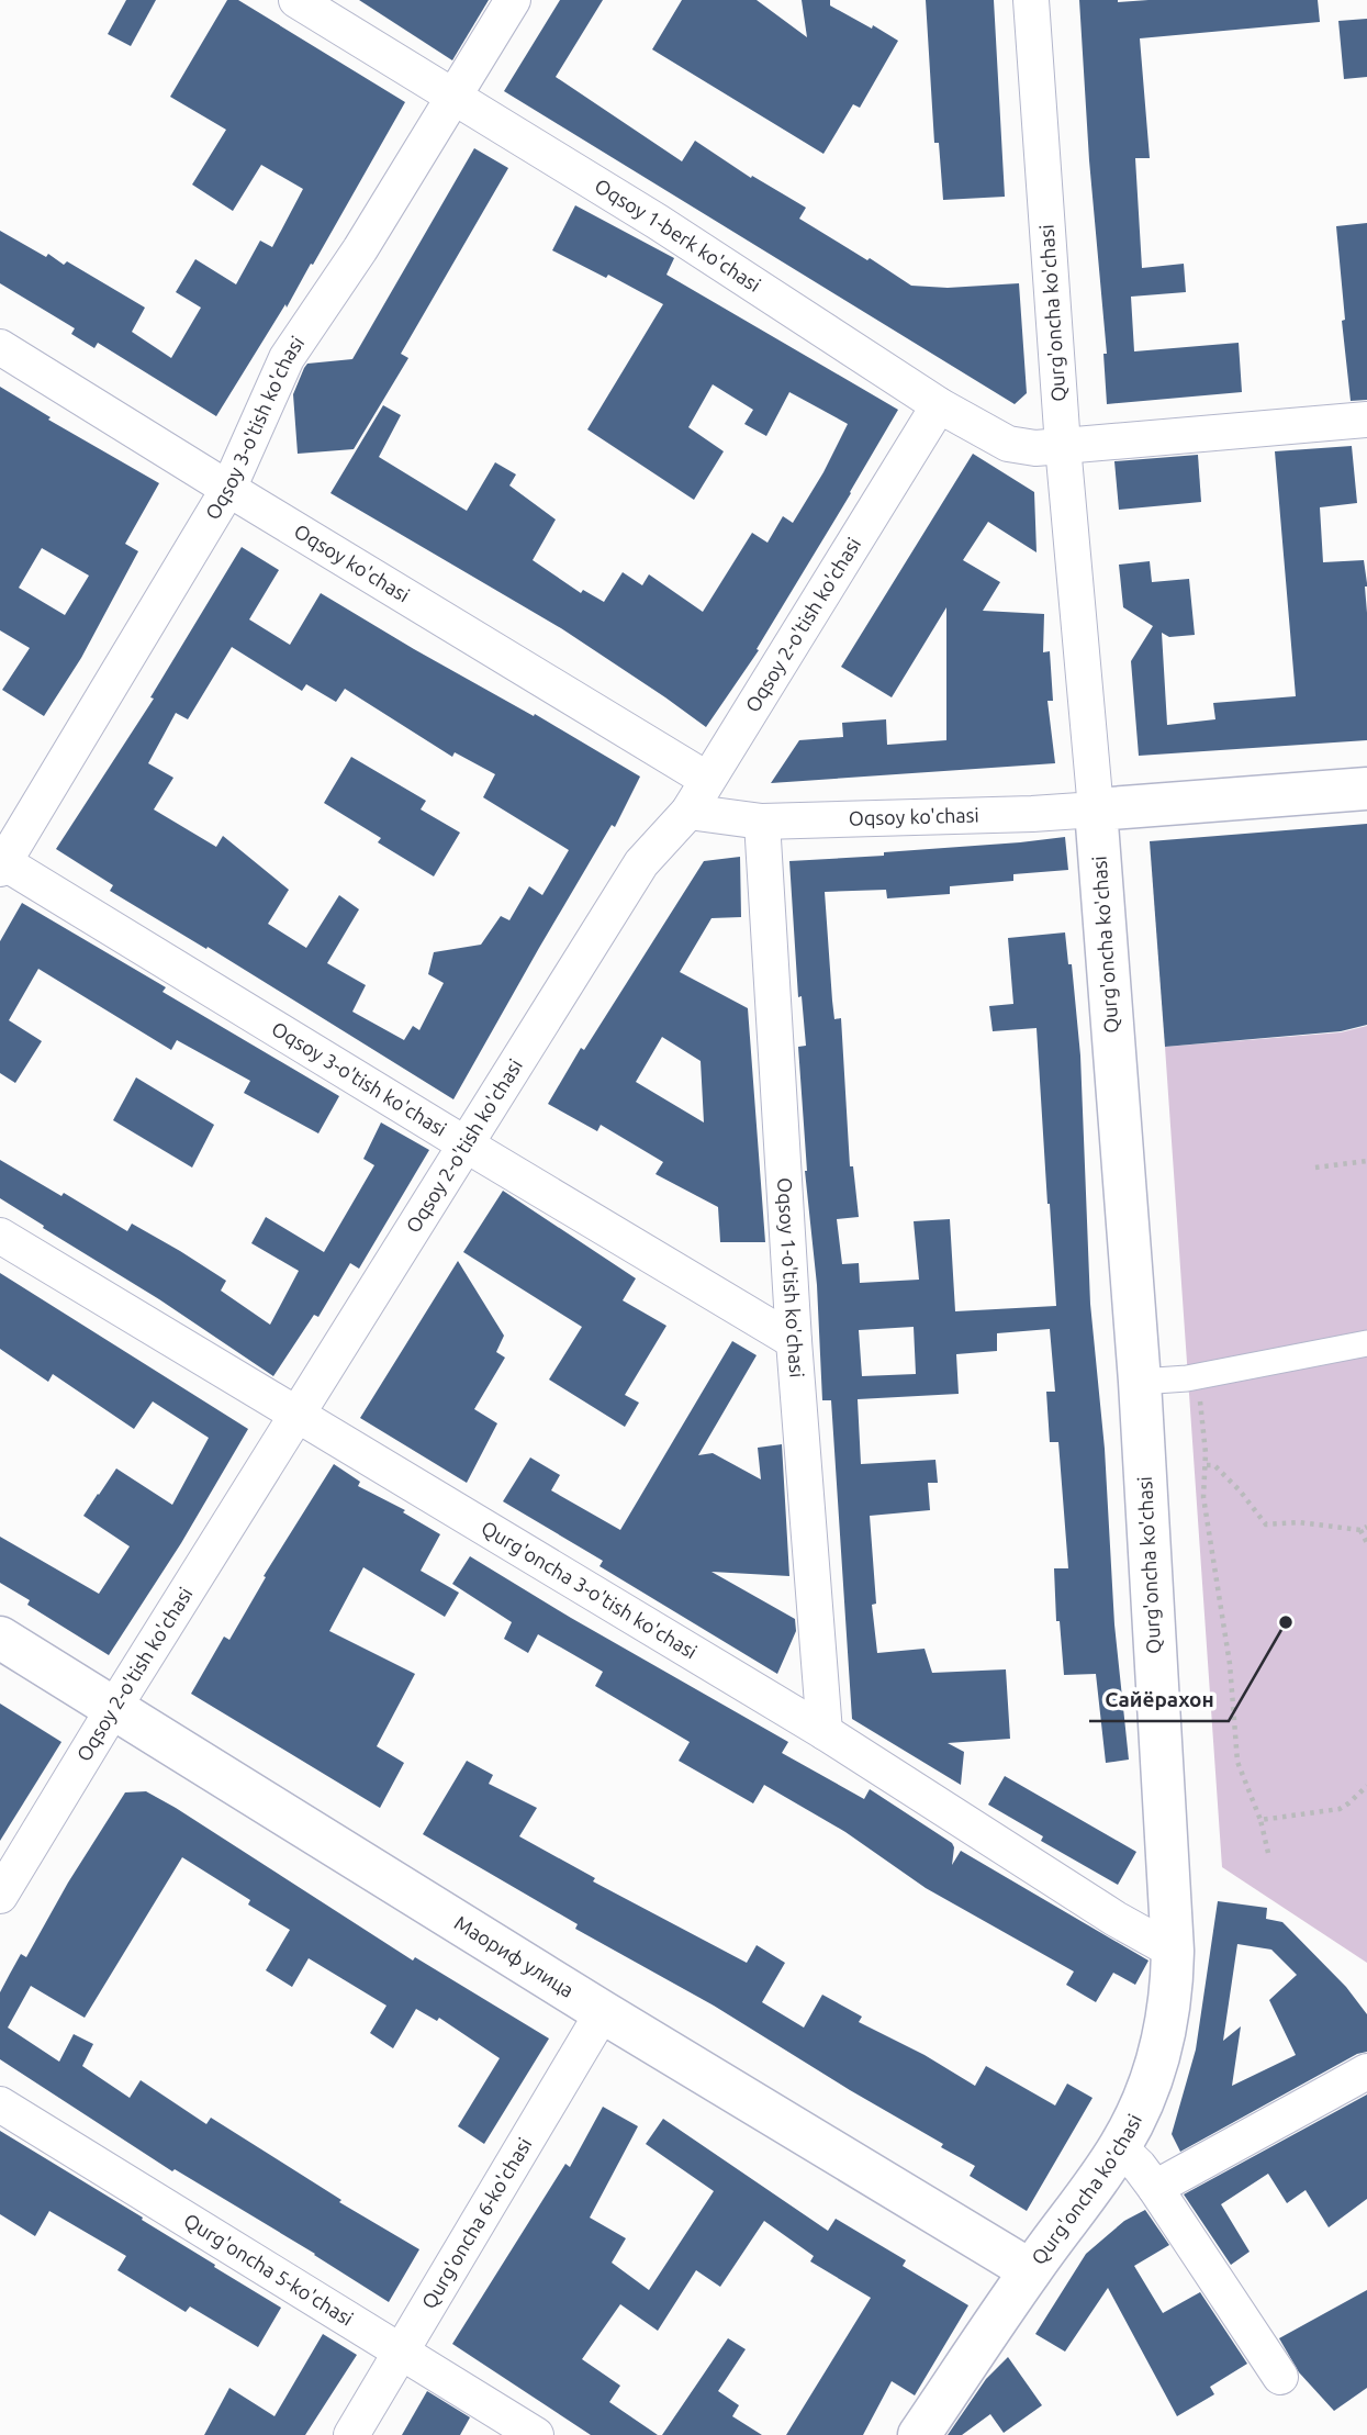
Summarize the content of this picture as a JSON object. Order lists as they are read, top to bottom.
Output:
{
  "streets": {
    "street": [
      "Oqsoy 1-berk ko'chasi",
      "Qurg'oncha ko'chasi",
      "Oqsoy 3-o'tish ko'chasi",
      "Oqsoy ko'chasi",
      "Oqsoy 2-o'tish ko'chasi",
      "Oqsoy 1-o'tish ko'chasi",
      "Qurg'oncha 3-o'tish ko'chasi",
      "Маориф улица",
      "Qurg'oncha 6-ko'chasi",
      "Qurg'oncha 5-ko'chasi"
    ]
  },
  "crossings": [
    ["Oqsoy 1-berk ko'chasi", "Qurg'oncha ko'chasi"],
    ["Oqsoy 1-berk ko'chasi", "Oqsoy 3-o'tish ko'chasi"],
    ["Oqsoy 1-berk ko'chasi", "Oqsoy 2-o'tish ko'chasi"],
    ["Qurg'oncha ko'chasi", "Oqsoy ko'chasi"],
    ["Qurg'oncha ko'chasi", "Qurg'oncha 3-o'tish ko'chasi"],
    ["Qurg'oncha ko'chasi", "Маориф улица"],
    ["Oqsoy 3-o'tish ko'chasi", "Oqsoy ko'chasi"],
    ["Oqsoy 3-o'tish ko'chasi", "Oqsoy 2-o'tish ko'chasi"],
    ["Oqsoy 3-o'tish ko'chasi", "Oqsoy 1-o'tish ko'chasi"],
    ["Oqsoy ko'chasi", "Oqsoy 2-o'tish ko'chasi"],
    ["Oqsoy ko'chasi", "Oqsoy 1-o'tish ko'chasi"],
    ["Oqsoy 2-o'tish ko'chasi", "Qurg'oncha 3-o'tish ko'chasi"],
    ["Oqsoy 2-o'tish ko'chasi", "Маориф улица"],
    ["Oqsoy 1-o'tish ko'chasi", "Qurg'oncha 3-o'tish ko'chasi"],
    ["Маориф улица", "Qurg'oncha 6-ko'chasi"],
    ["Qurg'oncha 6-ko'chasi", "Qurg'oncha 5-ko'chasi"]
  ],
  "places": ["Сайёрахон"]
}
